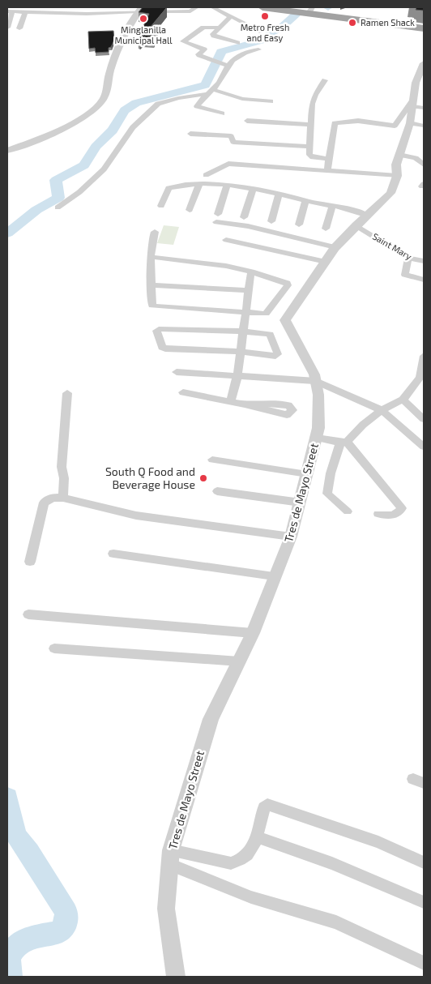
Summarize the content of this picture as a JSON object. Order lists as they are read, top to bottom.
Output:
{
  "streets": {
    "street": ["Saint Mary", "Tres de Mayo Street"]
  },
  "crossings": [
    ["Saint Mary", "Tres de Mayo Street"]
  ],
  "places": [
    "Metro Fresh and Easy",
    "Minglanilla Municipal Hall",
    "Ramen Shack",
    "South Q Food and Beverage House"
  ]
}
